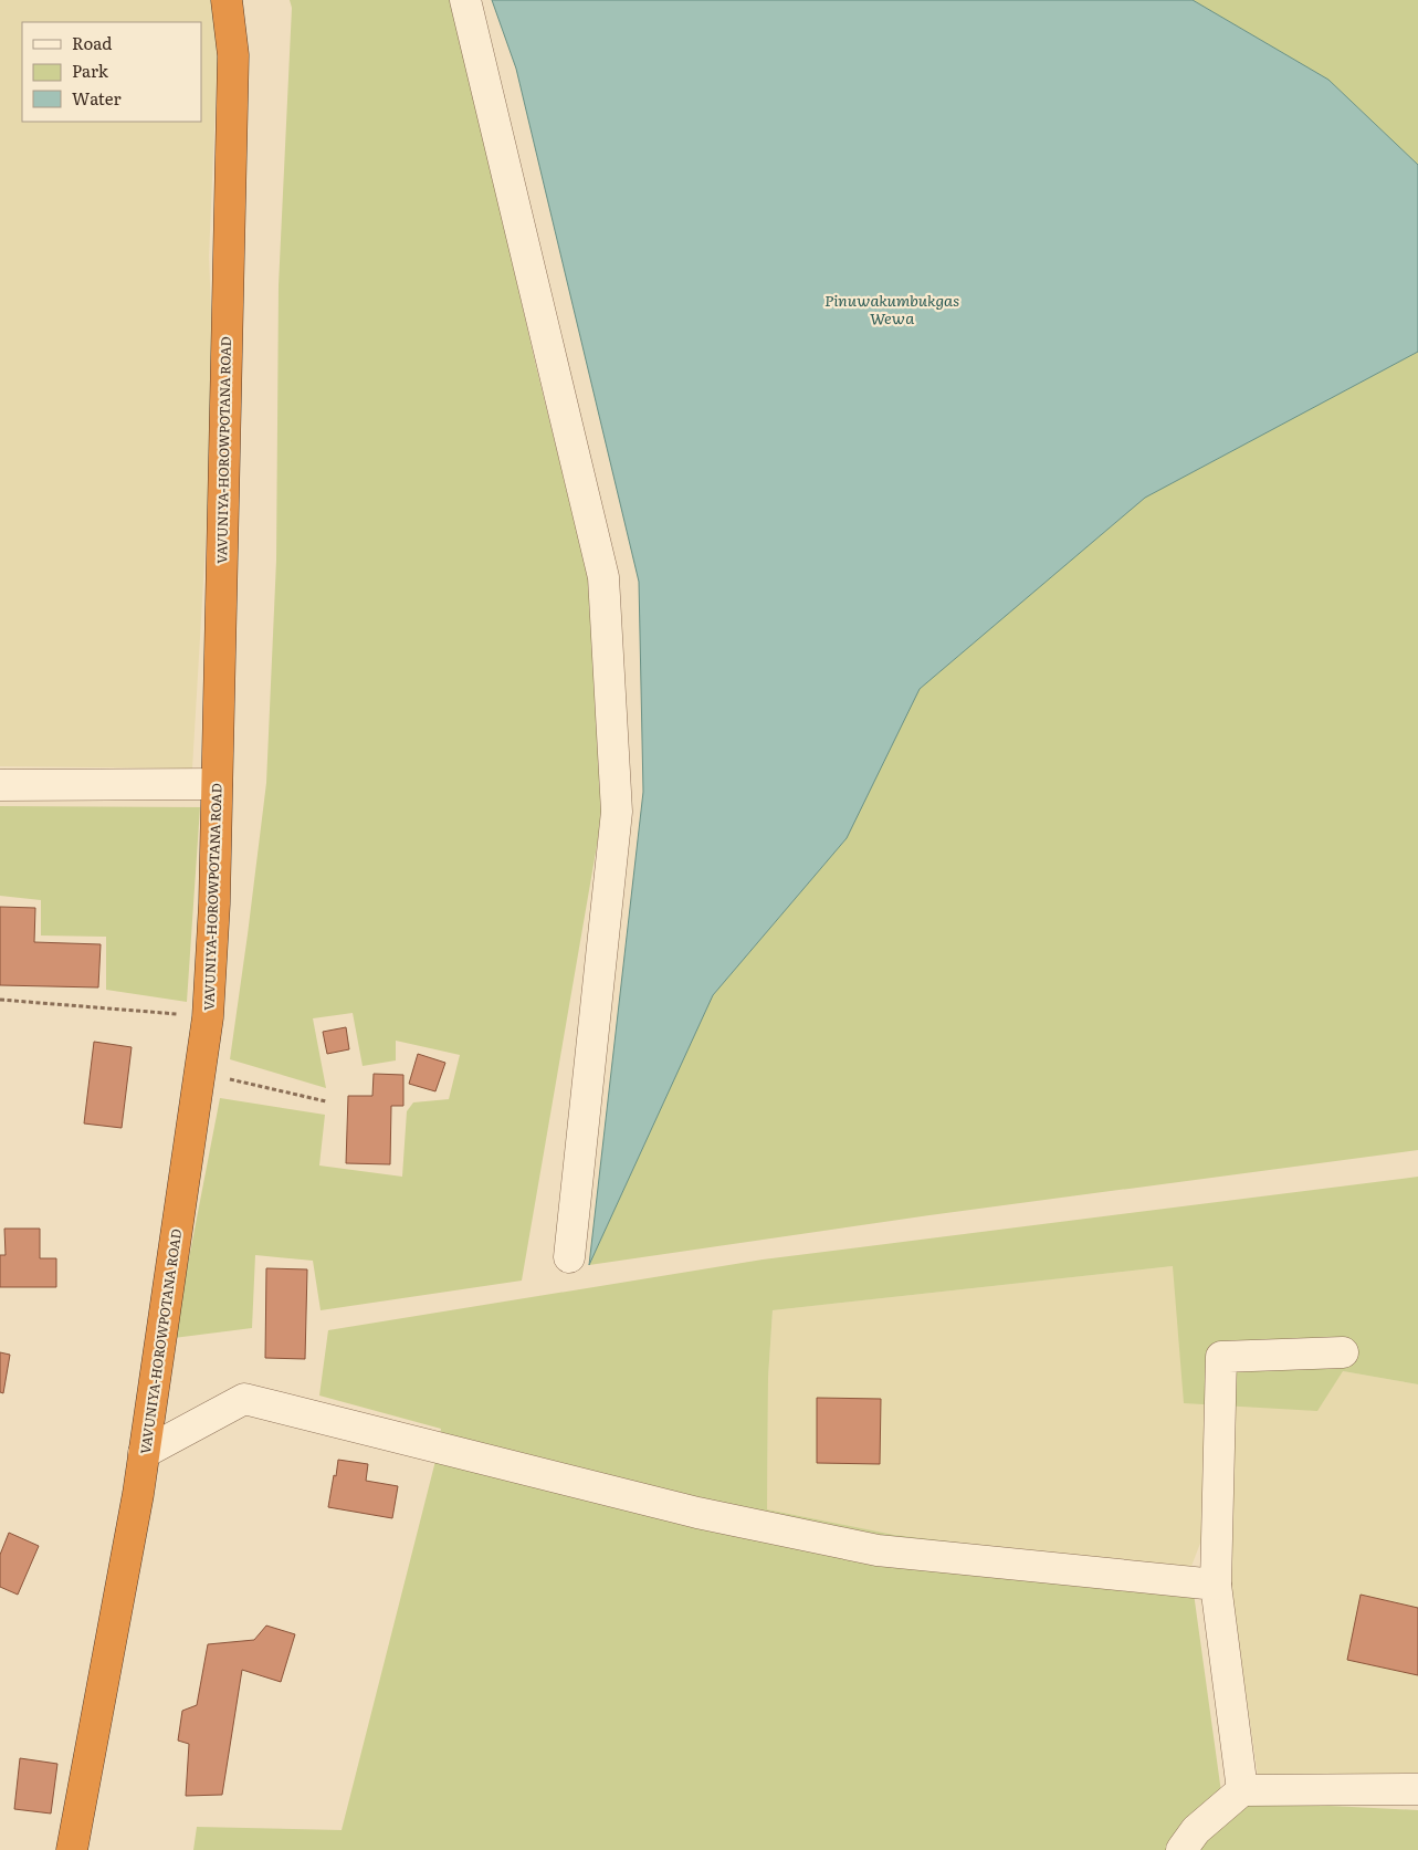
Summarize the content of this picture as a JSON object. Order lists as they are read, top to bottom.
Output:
{
  "streets": {
    "highway": ["VAVUNIYA-HOROWPOTANA ROAD"]
  },
  "water": ["Pinuwakumbukgas Wewa"],
  "legend": ["Road", "Park", "Water"]
}
